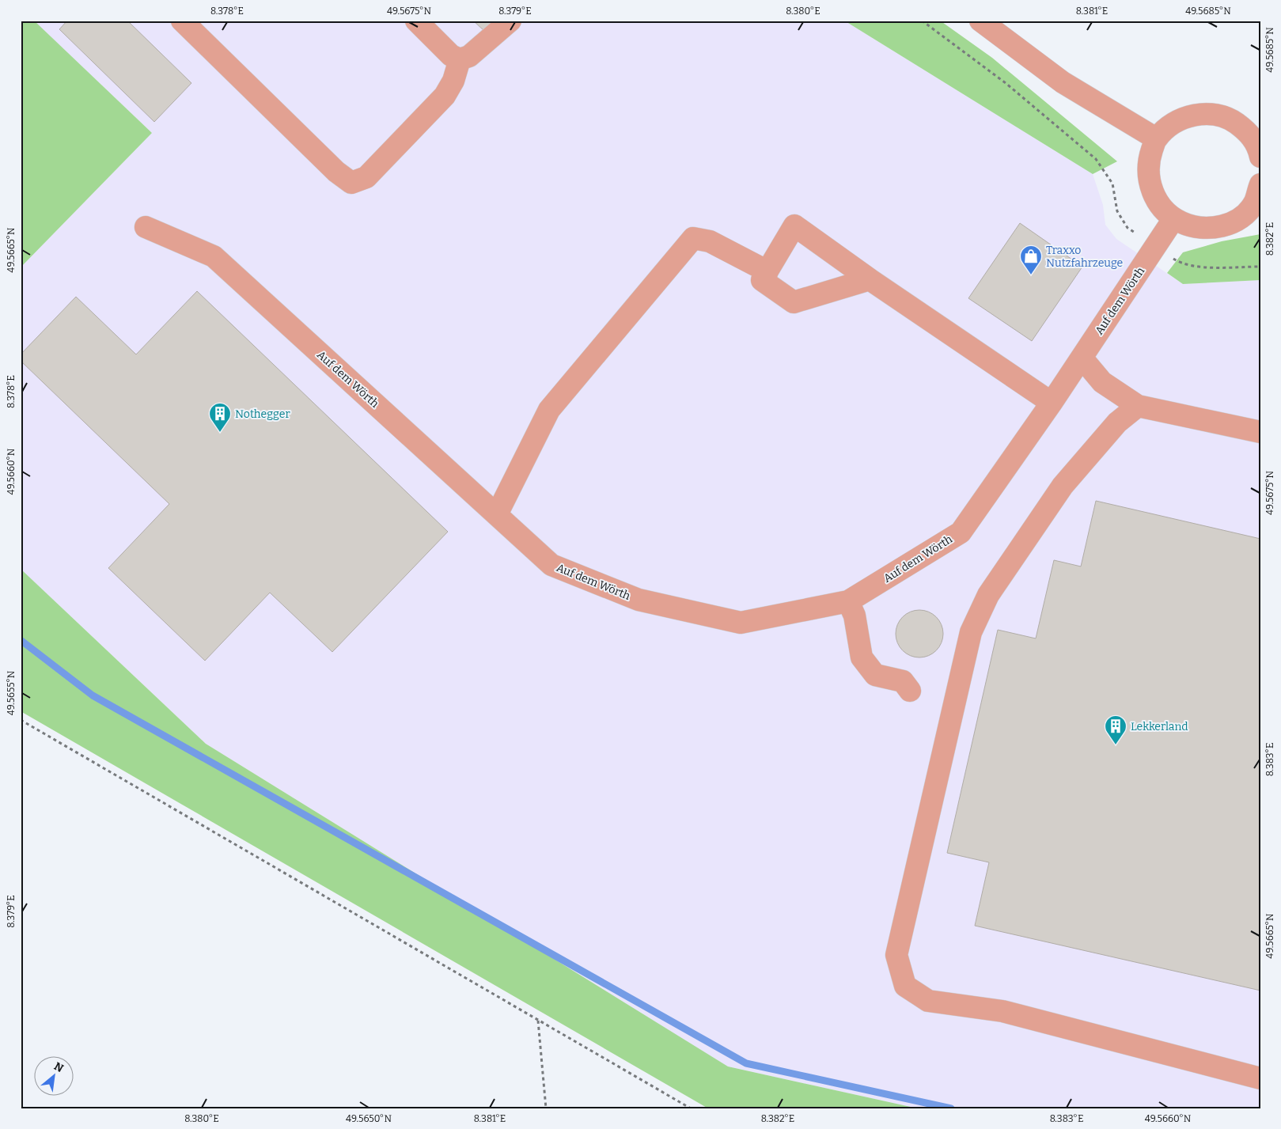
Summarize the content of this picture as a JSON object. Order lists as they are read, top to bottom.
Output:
{
  "streets": {
    "street": ["Auf dem Wörth"]
  },
  "places": {
    "shop": ["Traxxo Nutzfahrzeuge"],
    "building": ["Nothegger", "Lekkerland"]
  },
  "north": "top right",
  "coordinates": [
    "8.378°E",
    "49.5675°N",
    "8.379°E",
    "8.380°E",
    "8.381°E",
    "49.5685°N",
    "8.382°E",
    "49.5665°N",
    "49.5660°N",
    "49.5655°N",
    "8.383°E",
    "49.5650°N"
  ]
}
